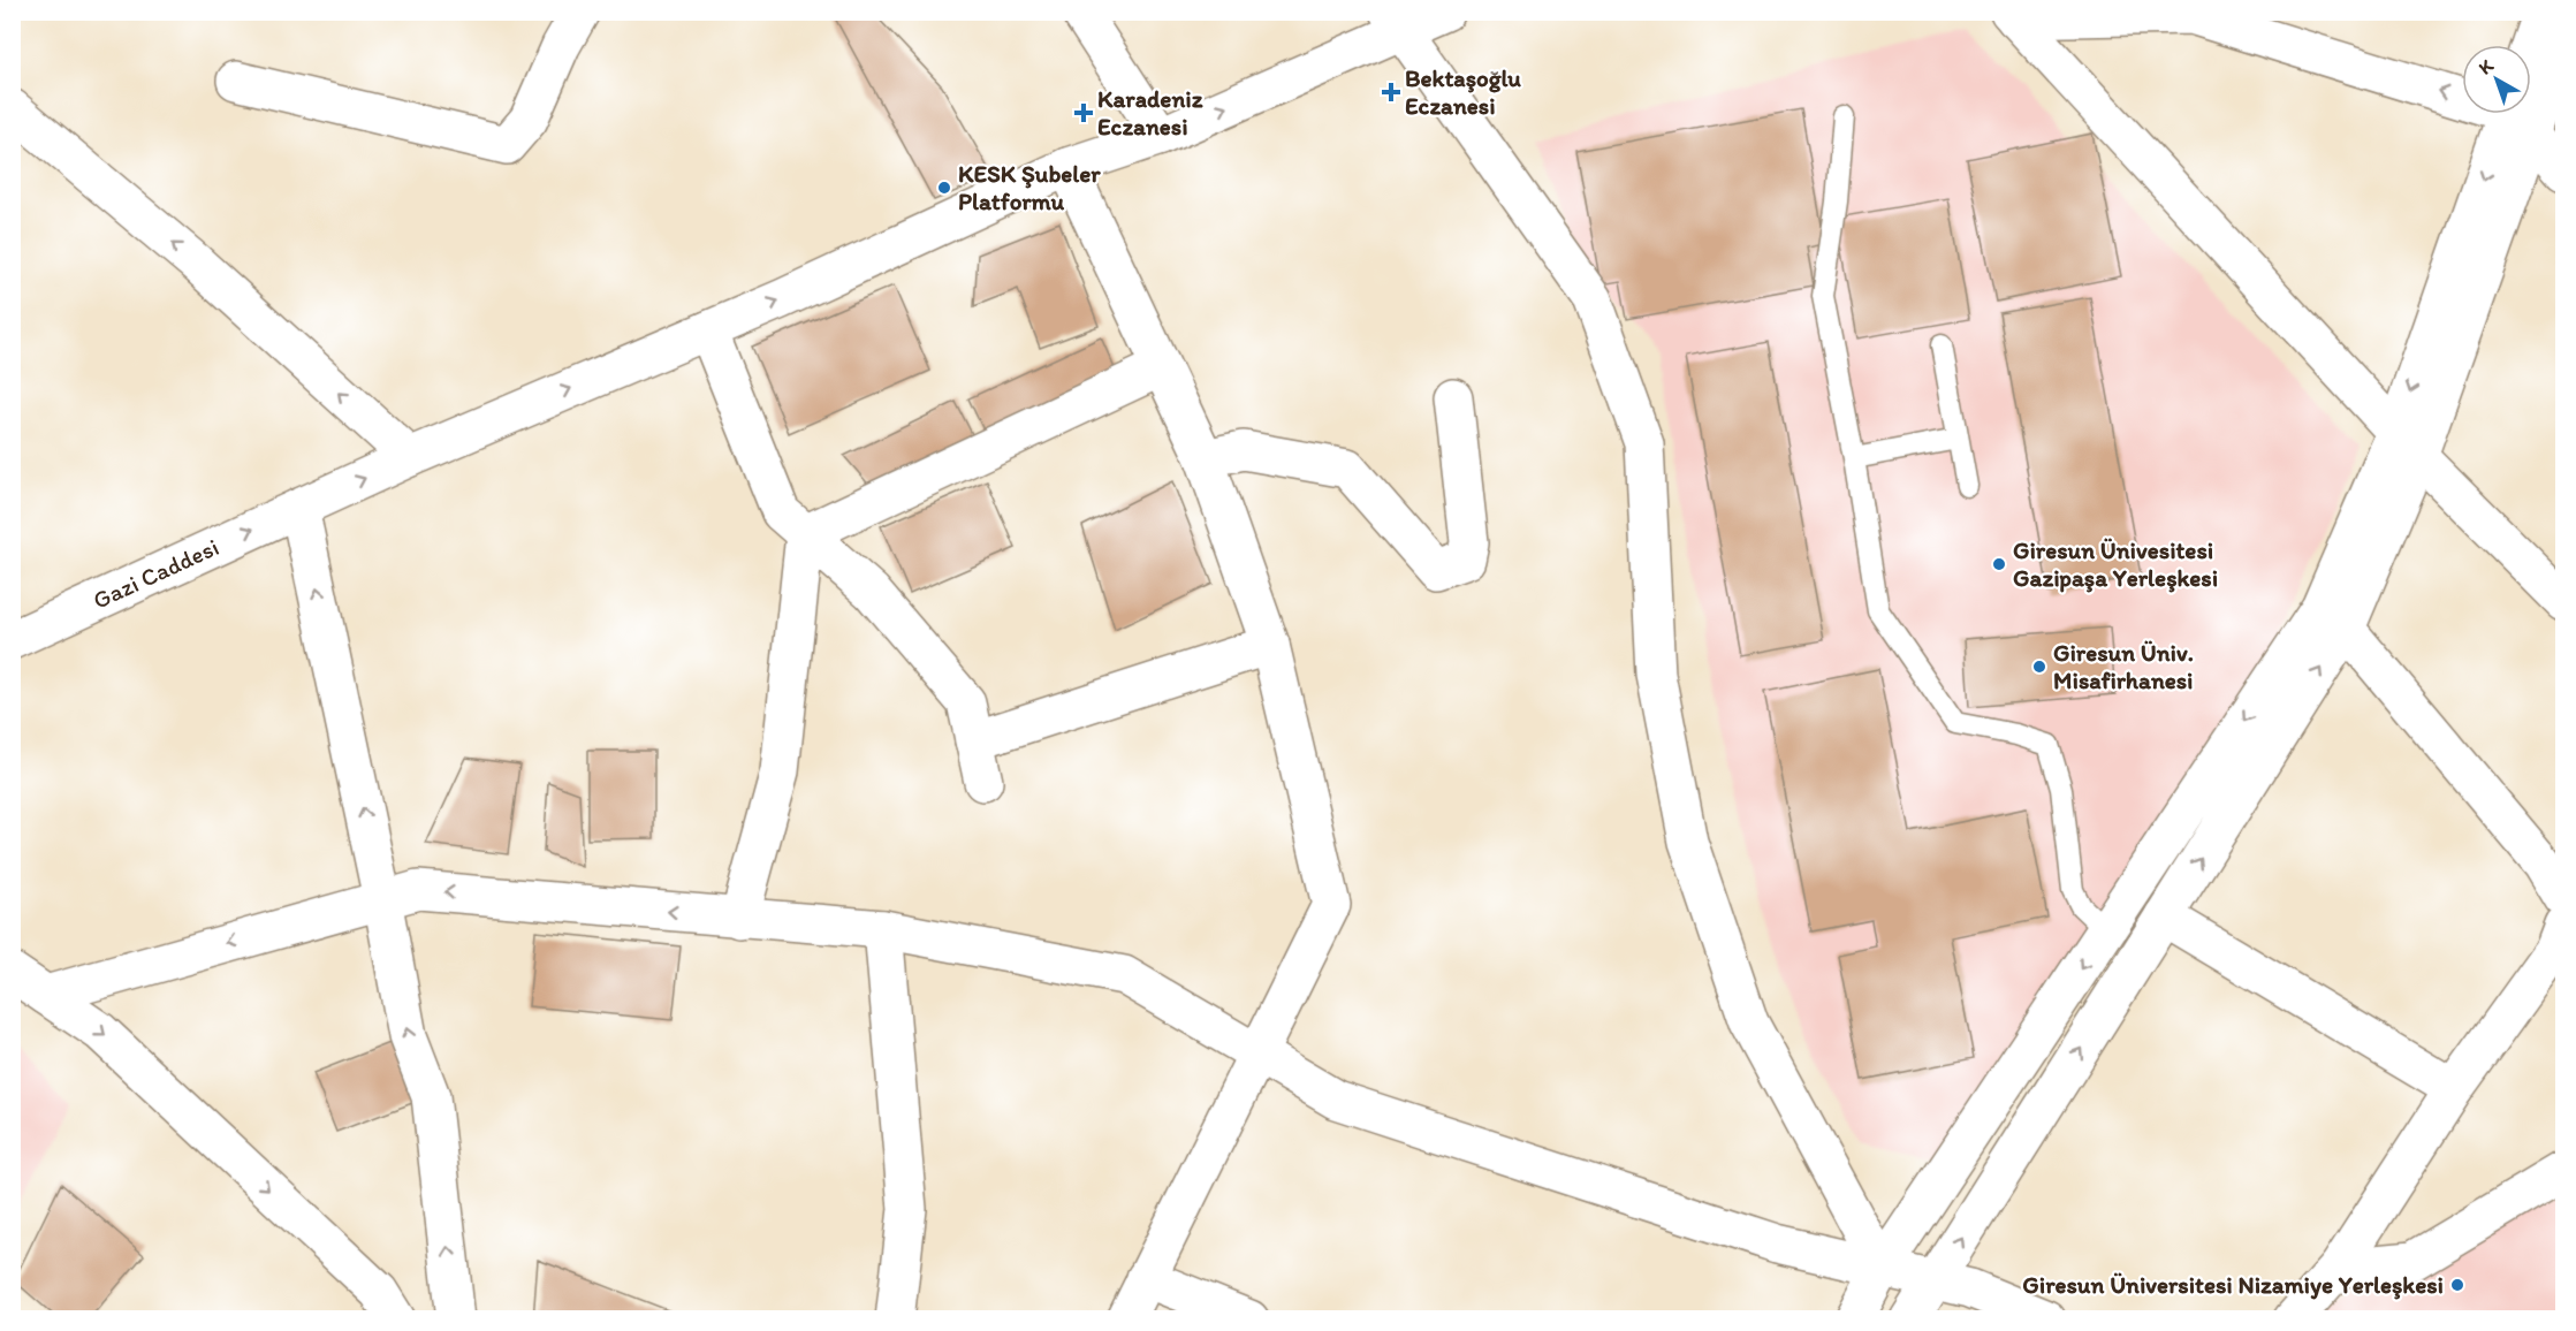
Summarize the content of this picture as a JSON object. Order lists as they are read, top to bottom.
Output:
{
  "streets": {
    "street": ["Gazi Caddesi"]
  },
  "one_way": ["Gazi Caddesi"],
  "places": {
    "health": ["Bektaşoğlu Eczanesi", "Karadeniz Eczanesi"],
    "other": [
      "KESK Şubeler Platformu",
      "Giresun Ünivesitesi Gazipaşa Yerleşkesi",
      "Giresun Üniv. Misafirhanesi",
      "Giresun Üniversitesi Nizamiye Yerleşkesi"
    ]
  },
  "north": "top left"
}
